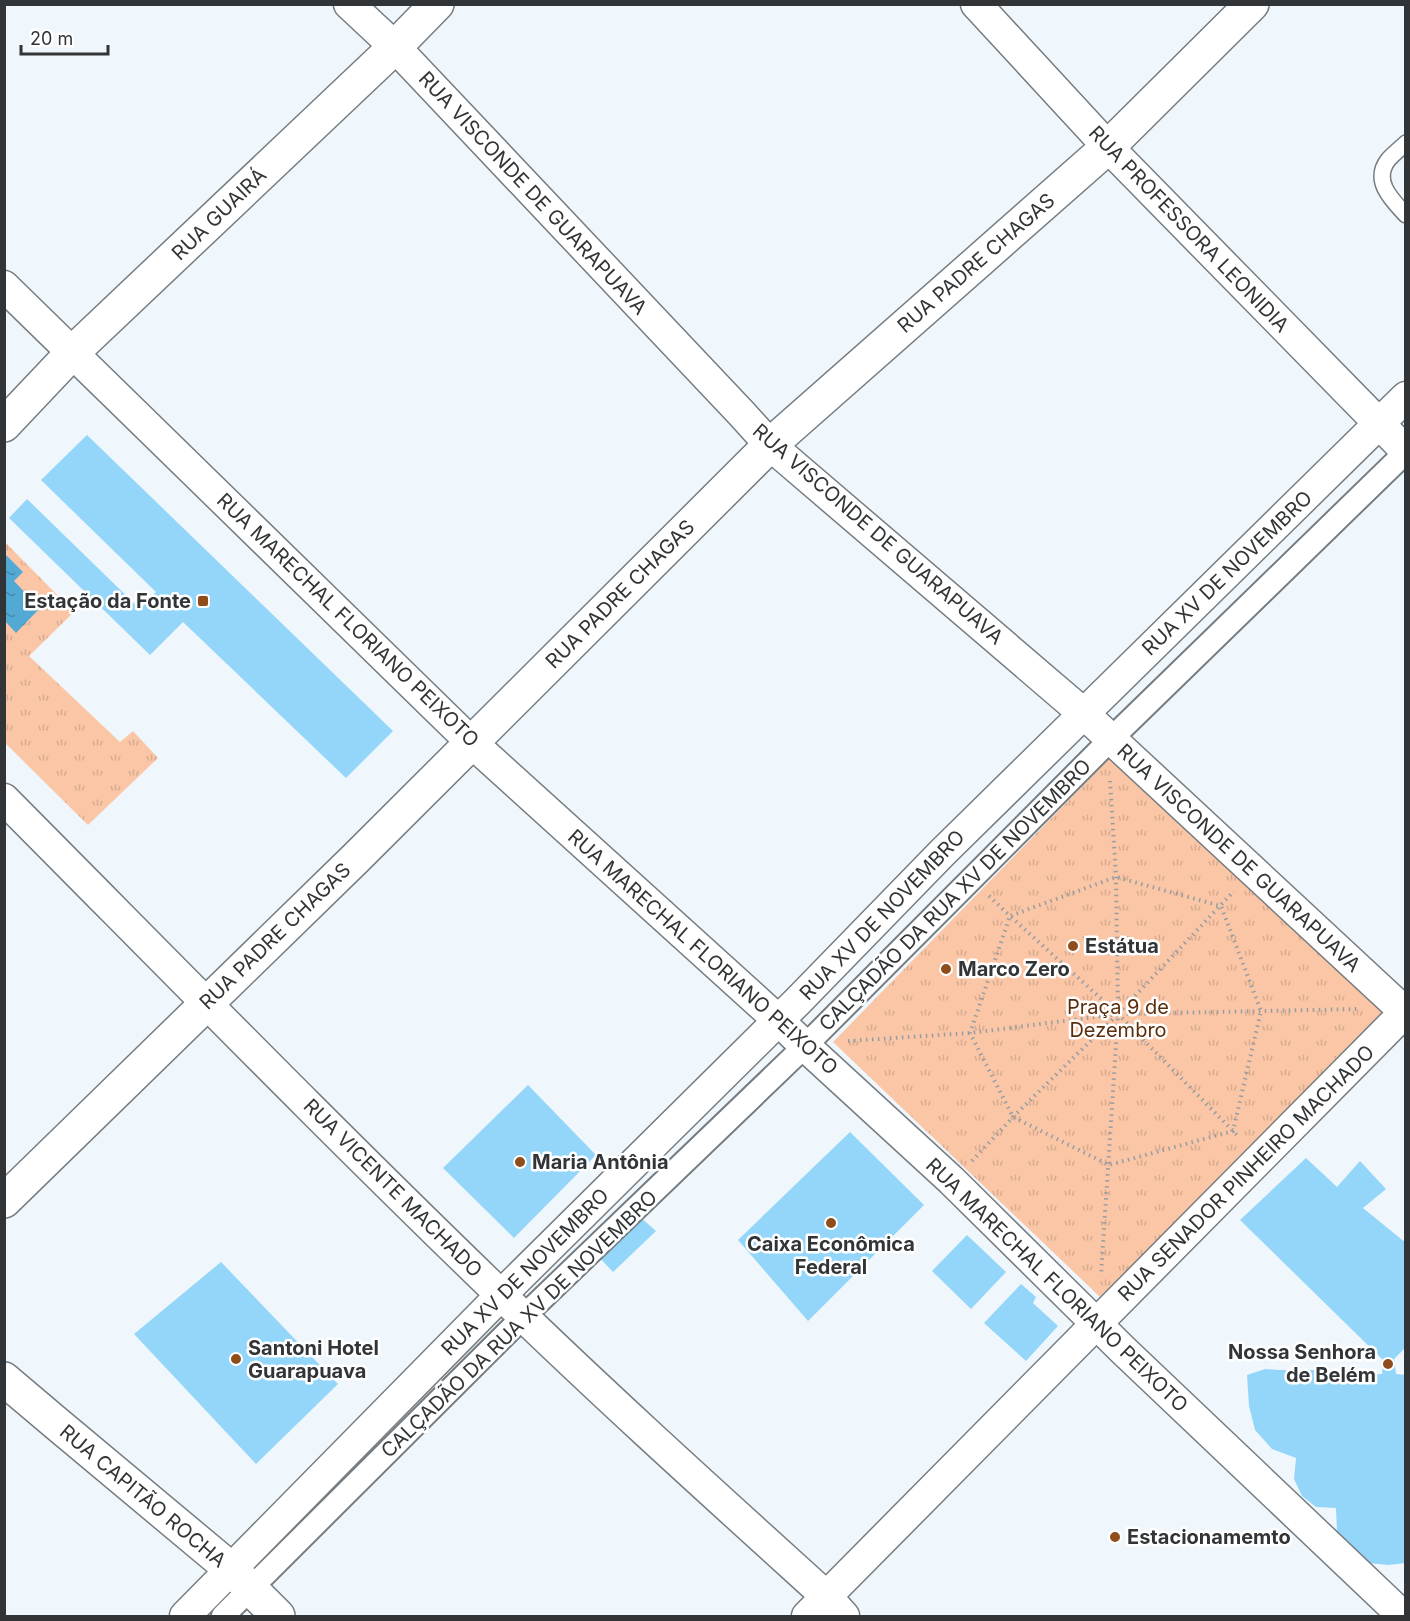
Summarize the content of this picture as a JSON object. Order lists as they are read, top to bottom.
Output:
{
  "streets": {
    "street": [
      "RUA VISCONDE DE GUARAPUAVA",
      "RUA GUAIRÁ",
      "RUA PROFESSORA LEONIDIA",
      "RUA PADRE CHAGAS",
      "RUA XV DE NOVEMBRO",
      "RUA MARECHAL FLORIANO PEIXOTO",
      "CALÇADÃO DA RUA XV DE NOVEMBRO",
      "RUA SENADOR PINHEIRO MACHADO",
      "RUA VICENTE MACHADO",
      "RUA CAPITÃO ROCHA"
    ]
  },
  "crossings": [
    ["RUA VISCONDE DE GUARAPUAVA", "RUA GUAIRÁ"],
    ["RUA VISCONDE DE GUARAPUAVA", "RUA PADRE CHAGAS"],
    ["RUA VISCONDE DE GUARAPUAVA", "RUA XV DE NOVEMBRO"],
    ["RUA VISCONDE DE GUARAPUAVA", "CALÇADÃO DA RUA XV DE NOVEMBRO"],
    ["RUA VISCONDE DE GUARAPUAVA", "RUA SENADOR PINHEIRO MACHADO"],
    ["RUA GUAIRÁ", "RUA MARECHAL FLORIANO PEIXOTO"],
    ["RUA PROFESSORA LEONIDIA", "RUA PADRE CHAGAS"],
    ["RUA PROFESSORA LEONIDIA", "RUA XV DE NOVEMBRO"],
    ["RUA PROFESSORA LEONIDIA", "CALÇADÃO DA RUA XV DE NOVEMBRO"],
    ["RUA PADRE CHAGAS", "RUA MARECHAL FLORIANO PEIXOTO"],
    ["RUA PADRE CHAGAS", "RUA VICENTE MACHADO"],
    ["RUA XV DE NOVEMBRO", "RUA MARECHAL FLORIANO PEIXOTO"],
    ["RUA XV DE NOVEMBRO", "CALÇADÃO DA RUA XV DE NOVEMBRO"],
    ["RUA XV DE NOVEMBRO", "RUA VICENTE MACHADO"],
    ["RUA XV DE NOVEMBRO", "RUA CAPITÃO ROCHA"],
    ["RUA MARECHAL FLORIANO PEIXOTO", "CALÇADÃO DA RUA XV DE NOVEMBRO"],
    ["RUA MARECHAL FLORIANO PEIXOTO", "RUA SENADOR PINHEIRO MACHADO"],
    ["CALÇADÃO DA RUA XV DE NOVEMBRO", "RUA VICENTE MACHADO"],
    ["CALÇADÃO DA RUA XV DE NOVEMBRO", "RUA CAPITÃO ROCHA"],
    ["RUA SENADOR PINHEIRO MACHADO", "RUA VICENTE MACHADO"]
  ],
  "parks": ["Praça 9 de Dezembro"],
  "places": {
    "transit": ["Estação da Fonte"],
    "other": [
      "Estátua",
      "Marco Zero",
      "Maria Antônia",
      "Caixa Econômica Federal",
      "Santoni Hotel Guarapuava",
      "Nossa Senhora de Belém",
      "Estacionamemto"
    ]
  },
  "scale_bar": "20 m"
}
